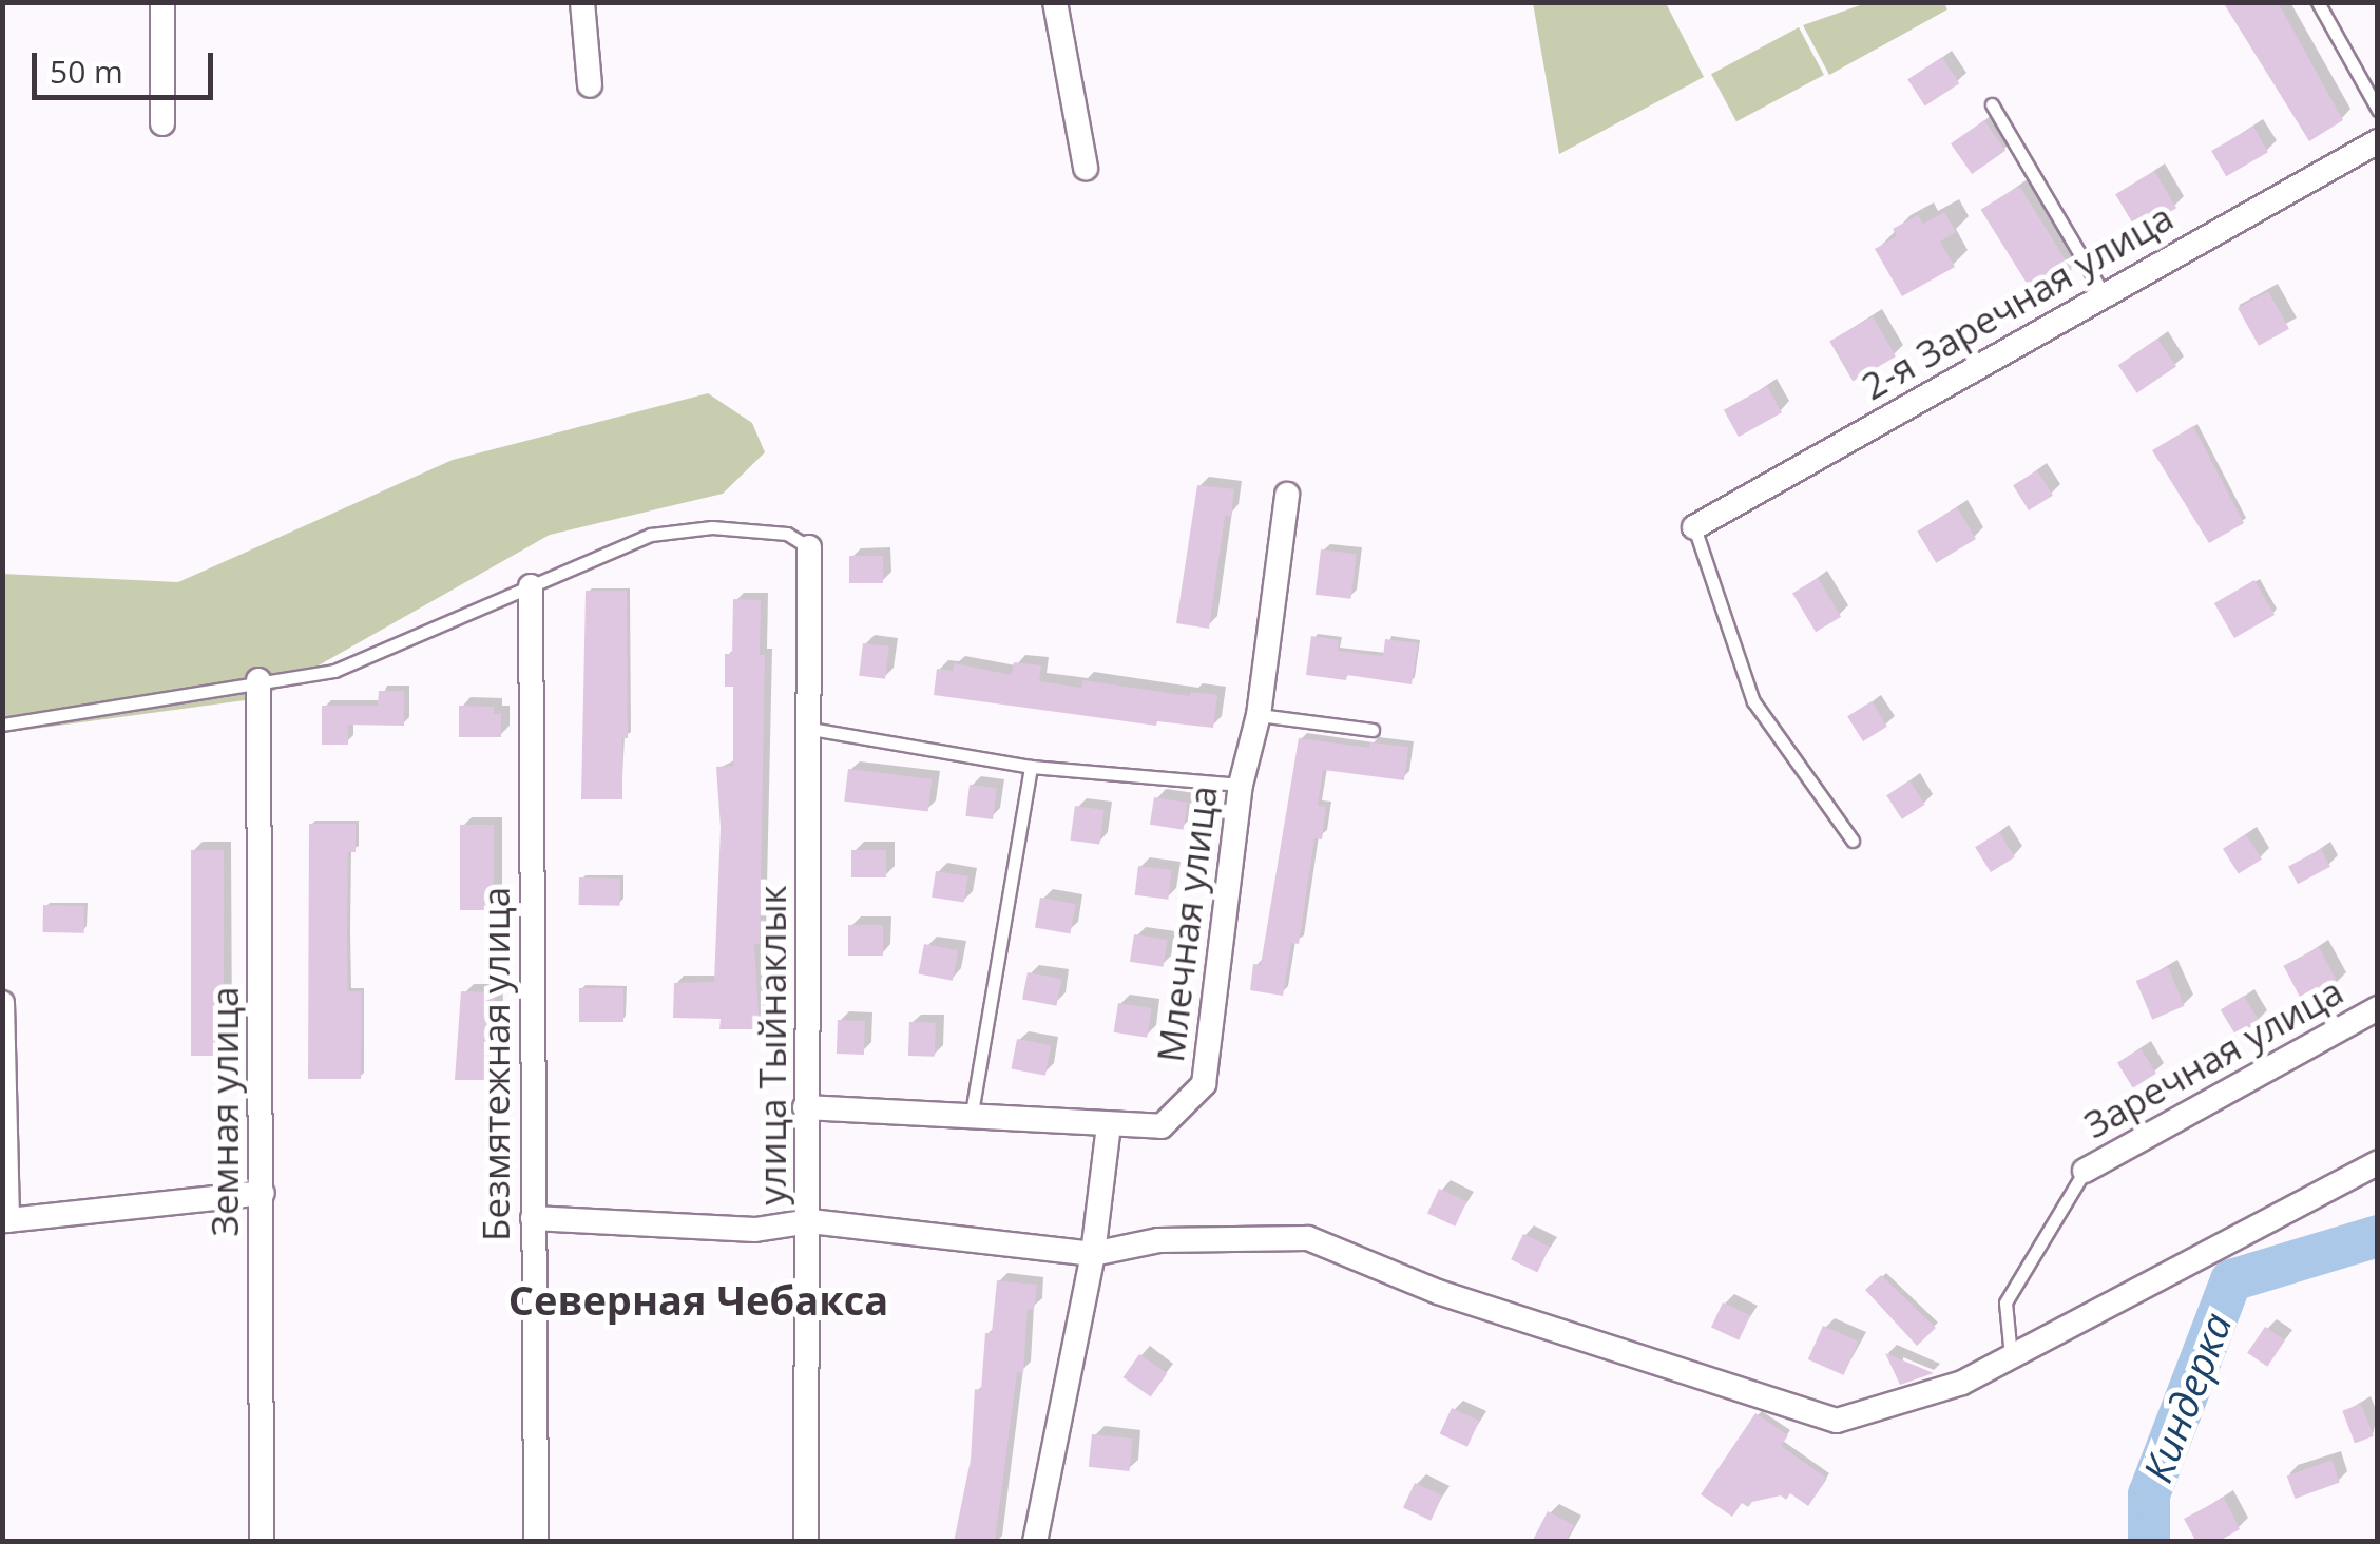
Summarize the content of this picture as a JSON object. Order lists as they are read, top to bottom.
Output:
{
  "streets": {
    "street": [
      "2-я Заречная улица",
      "Млечная улица",
      "улица Тыйнаклык",
      "Заречная улица",
      "Безмятежная улица",
      "Земная улица"
    ]
  },
  "crossings": [
    ["Млечная улица", "улица Тыйнаклык"]
  ],
  "districts": ["Северная Чебакса"],
  "water": ["Киндерка"],
  "scale_bar": "50 m"
}
